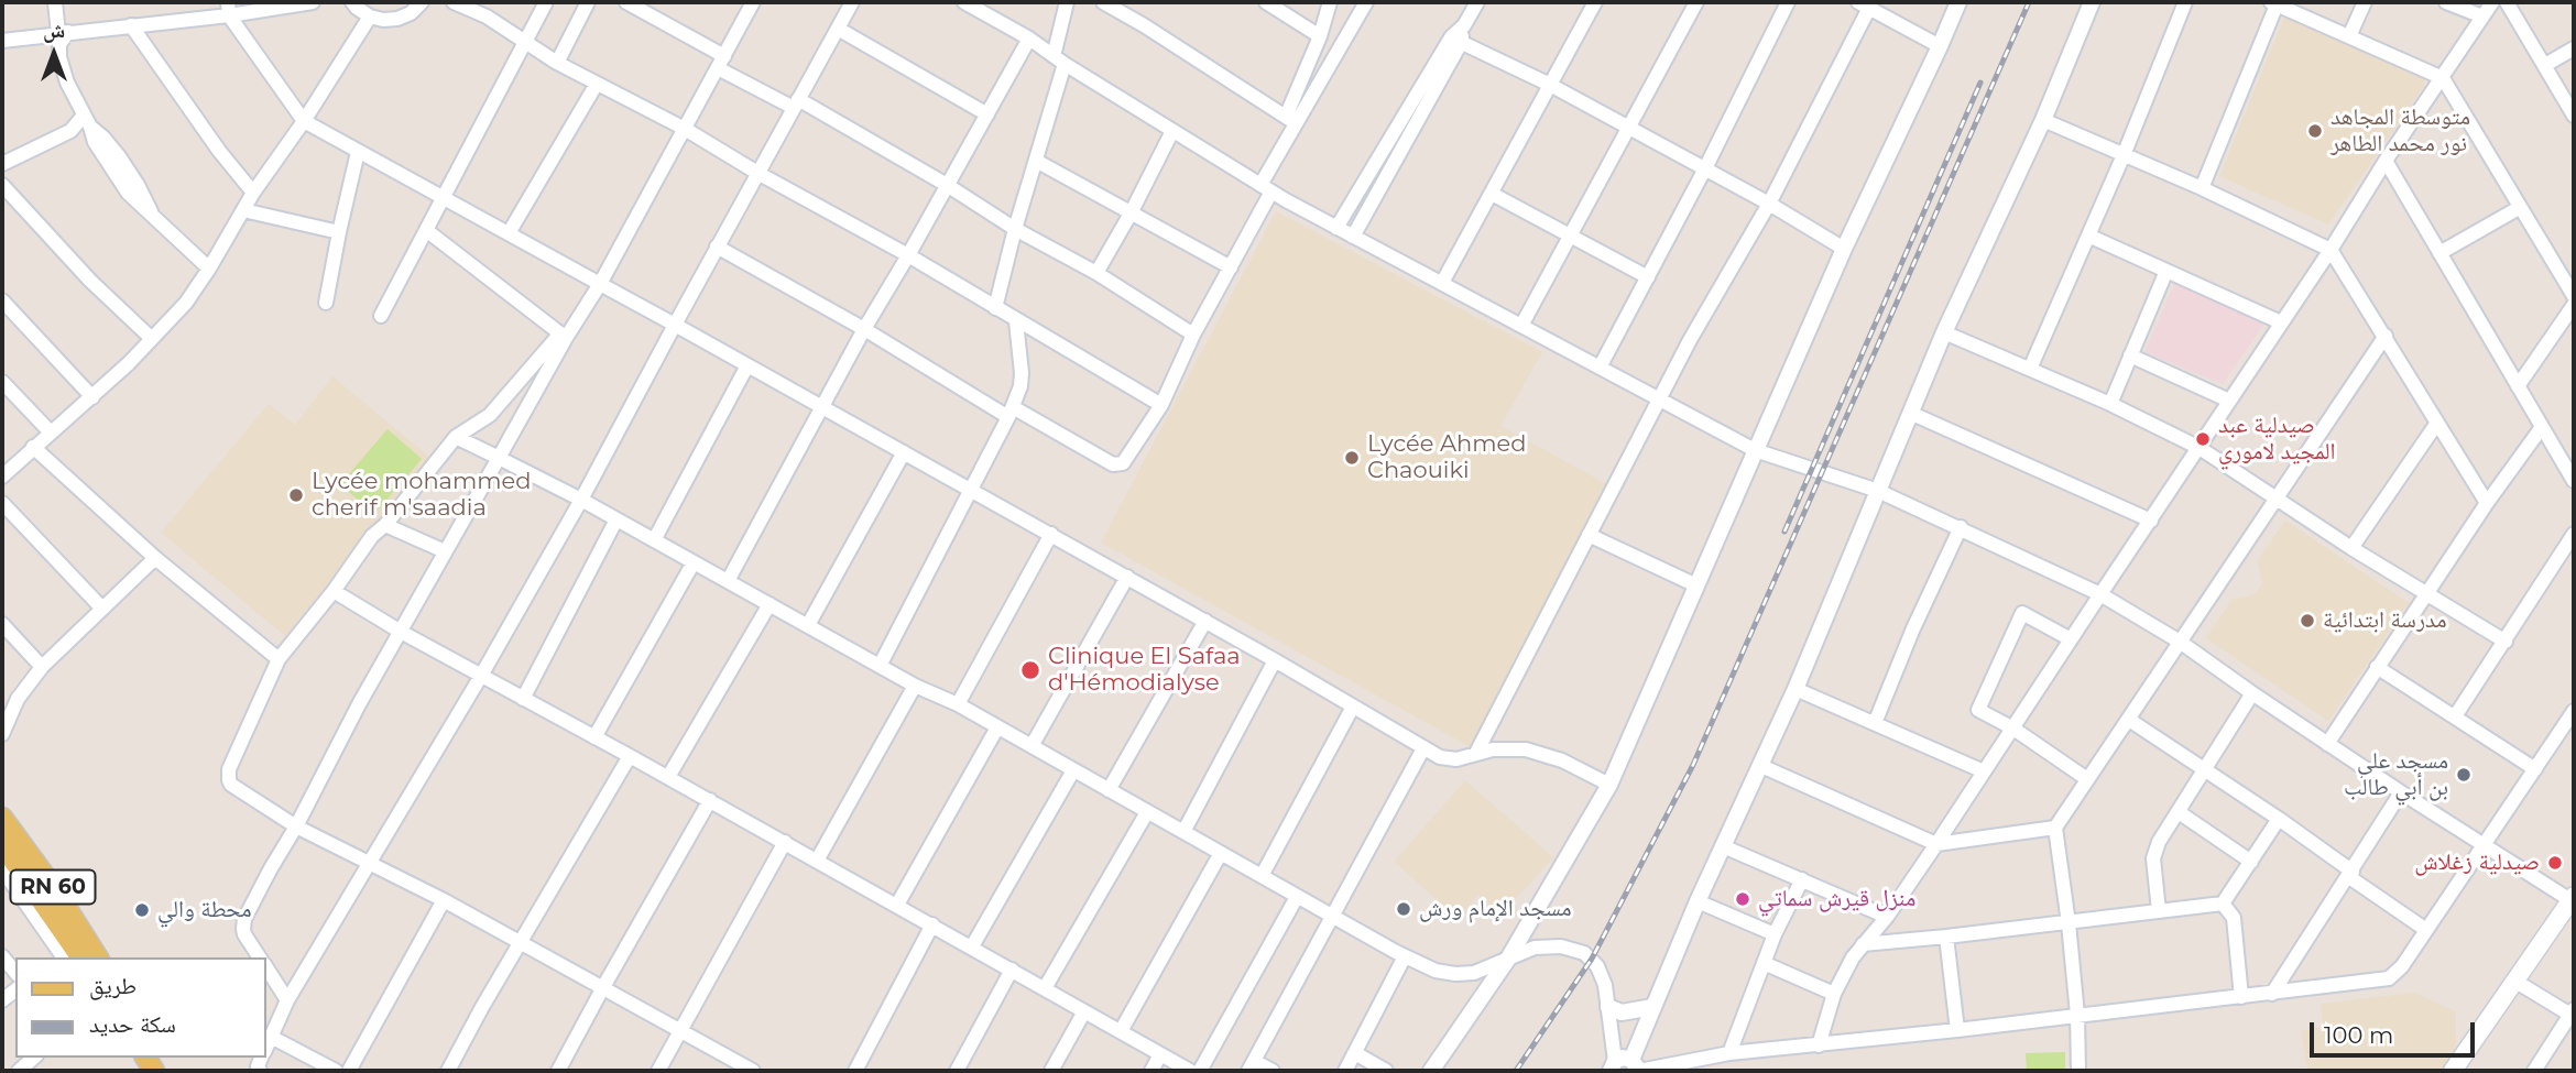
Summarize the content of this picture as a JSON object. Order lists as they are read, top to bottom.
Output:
{
  "streets": {
    "main road": ["RN 60"]
  },
  "places": [
    "متوسطة المجاهد نور محمد الطاهر",
    "صيدلية عبد المجيد لاموري",
    "Lycée Ahmed Chaouiki",
    "Lycée mohammed cherif m'saadia",
    "مدرسة ابتدائية",
    "Clinique El Safaa d'Hémodialyse",
    "مسجد علي بن أبي طالب",
    "صيدلية زغلاش",
    "منزل قيرش سماتي",
    "مسجد الإمام ورش",
    "محطة والي"
  ],
  "legend": ["طريق", "سكة حديد"],
  "scale_bar": "100 m",
  "north": "top"
}
